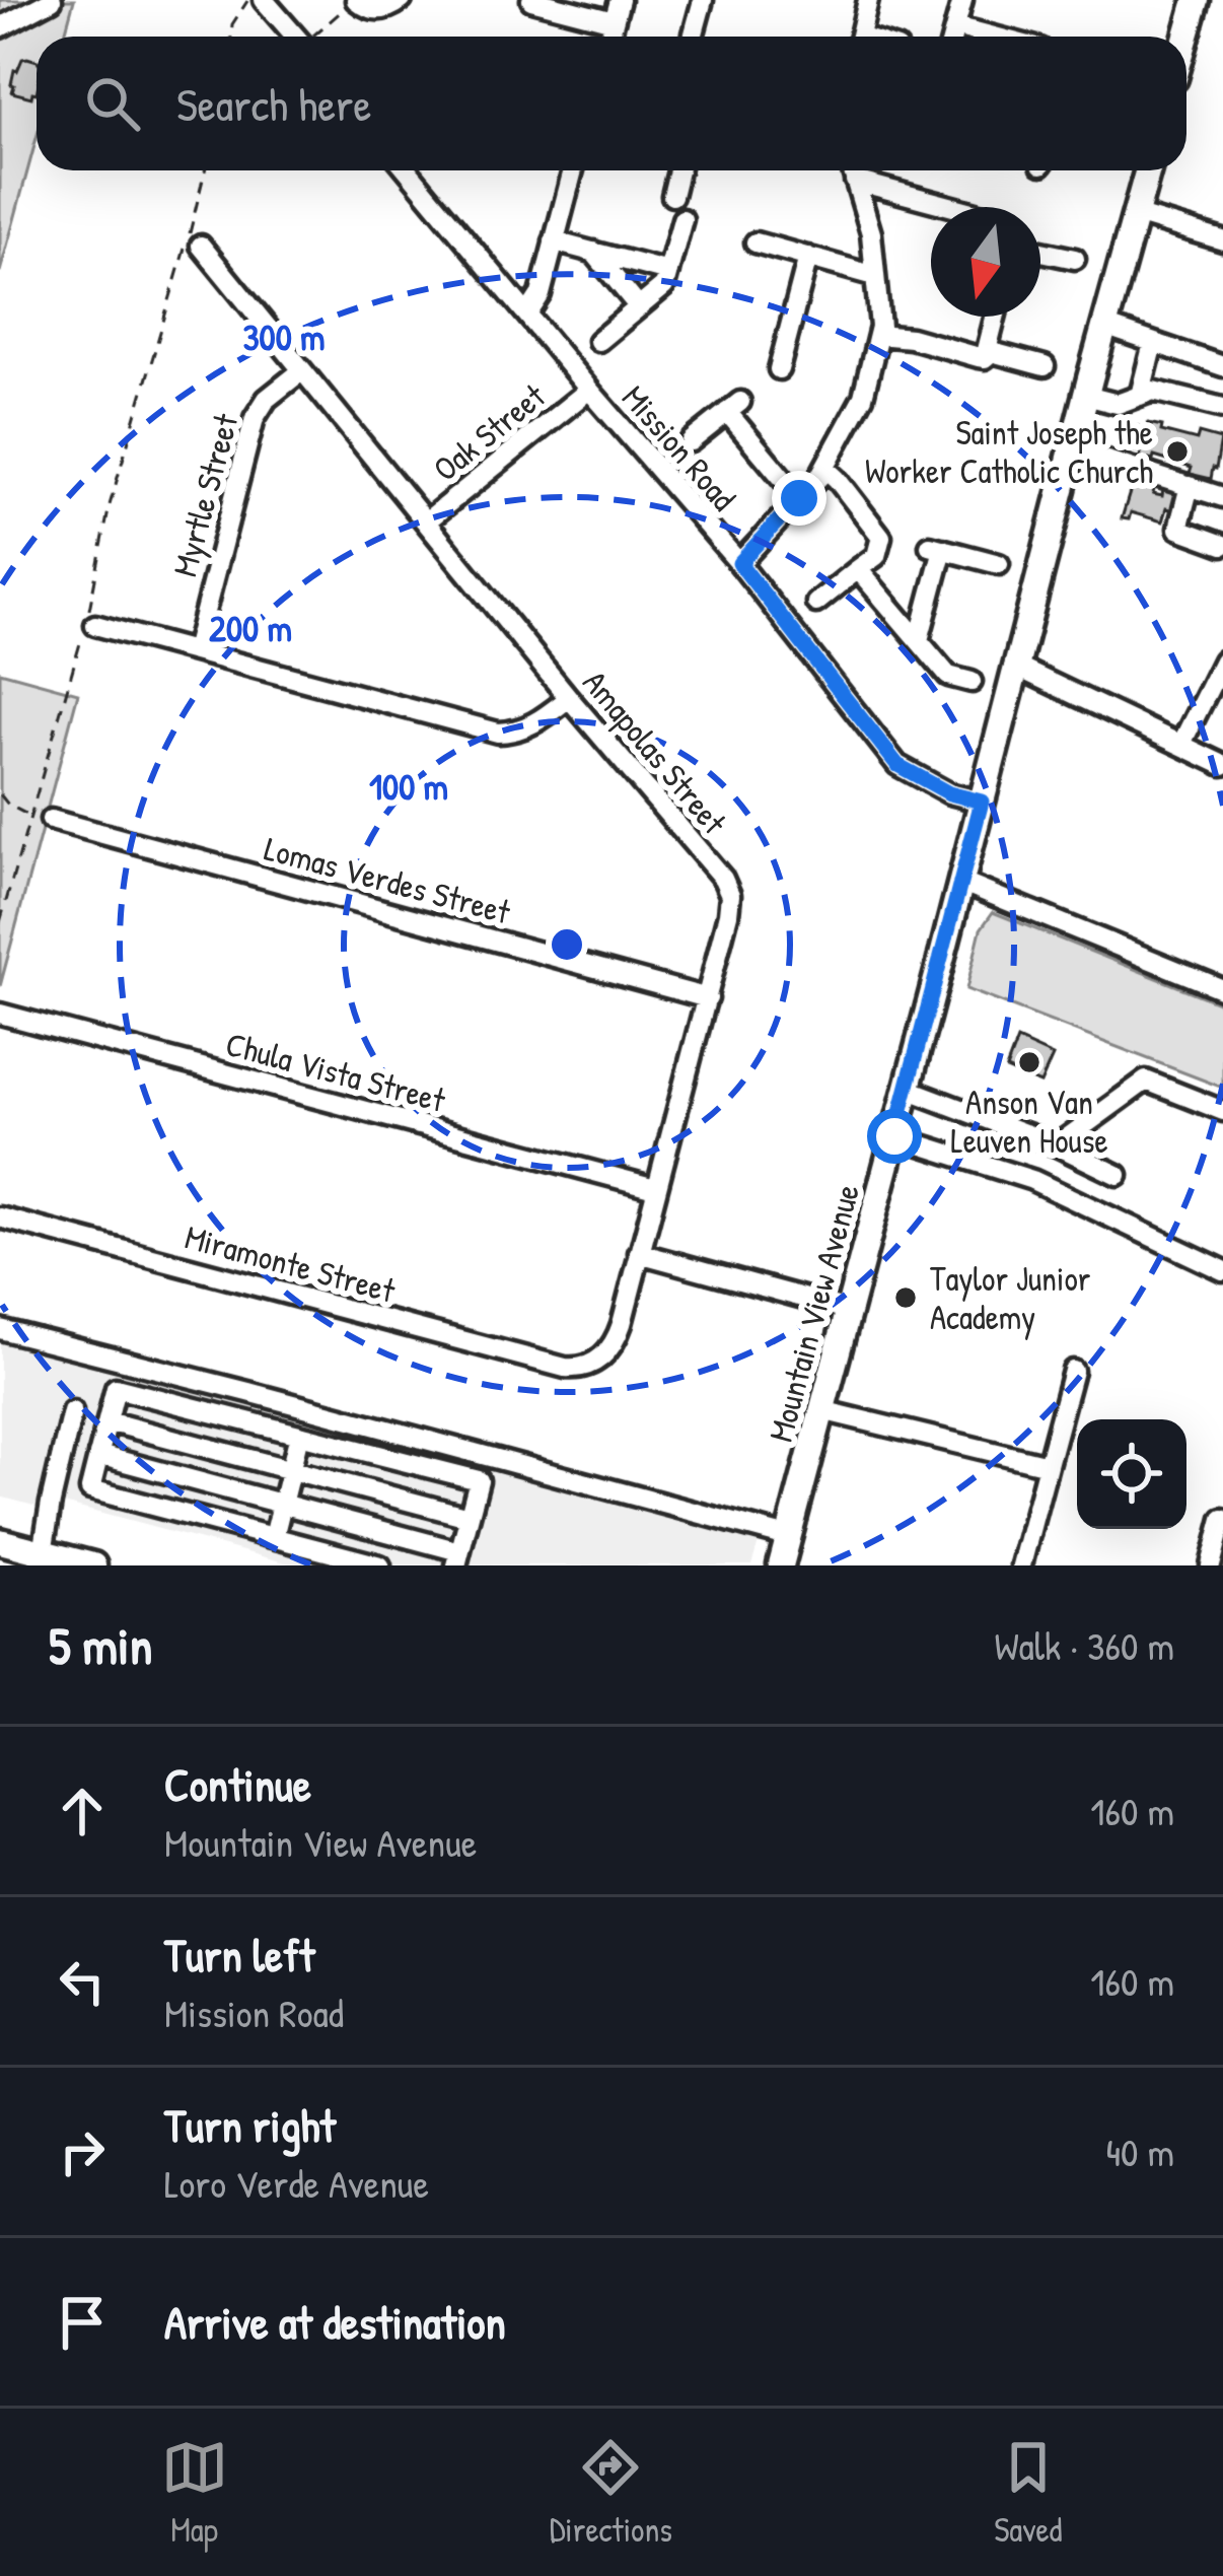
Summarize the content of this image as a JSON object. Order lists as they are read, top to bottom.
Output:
{
  "streets": {
    "main road": ["Mountain View Avenue"],
    "street": [
      "Oak Street",
      "Mission Road",
      "Myrtle Street",
      "Amapolas Street",
      "Lomas Verdes Street",
      "Chula Vista Street",
      "Miramonte Street"
    ]
  },
  "crossings": [
    ["Oak Street", "Mission Road"],
    ["Oak Street", "Amapolas Street"],
    ["Mission Road", "Mountain View Avenue"],
    ["Myrtle Street", "Amapolas Street"],
    ["Amapolas Street", "Lomas Verdes Street"],
    ["Amapolas Street", "Chula Vista Street"],
    ["Amapolas Street", "Miramonte Street"]
  ],
  "places": ["Saint Joseph the Worker Catholic Church", "Anson Van Leuven House", "Taylor Junior Academy"],
  "north": "bottom",
  "page": {
    "search": "Search here",
    "heading": ["5 min", "Walk · 360 m"],
    "list": [
      ["Continue", "Mountain View Avenue", "160 m"],
      ["Turn left", "Mission Road", "160 m"],
      ["Turn right", "Loro Verde Avenue", "40 m"],
      "Arrive at destination"
    ],
    "nav": ["Map", "Directions", "Saved"]
  },
  "rings": ["300 m", "200 m", "100 m"]
}
